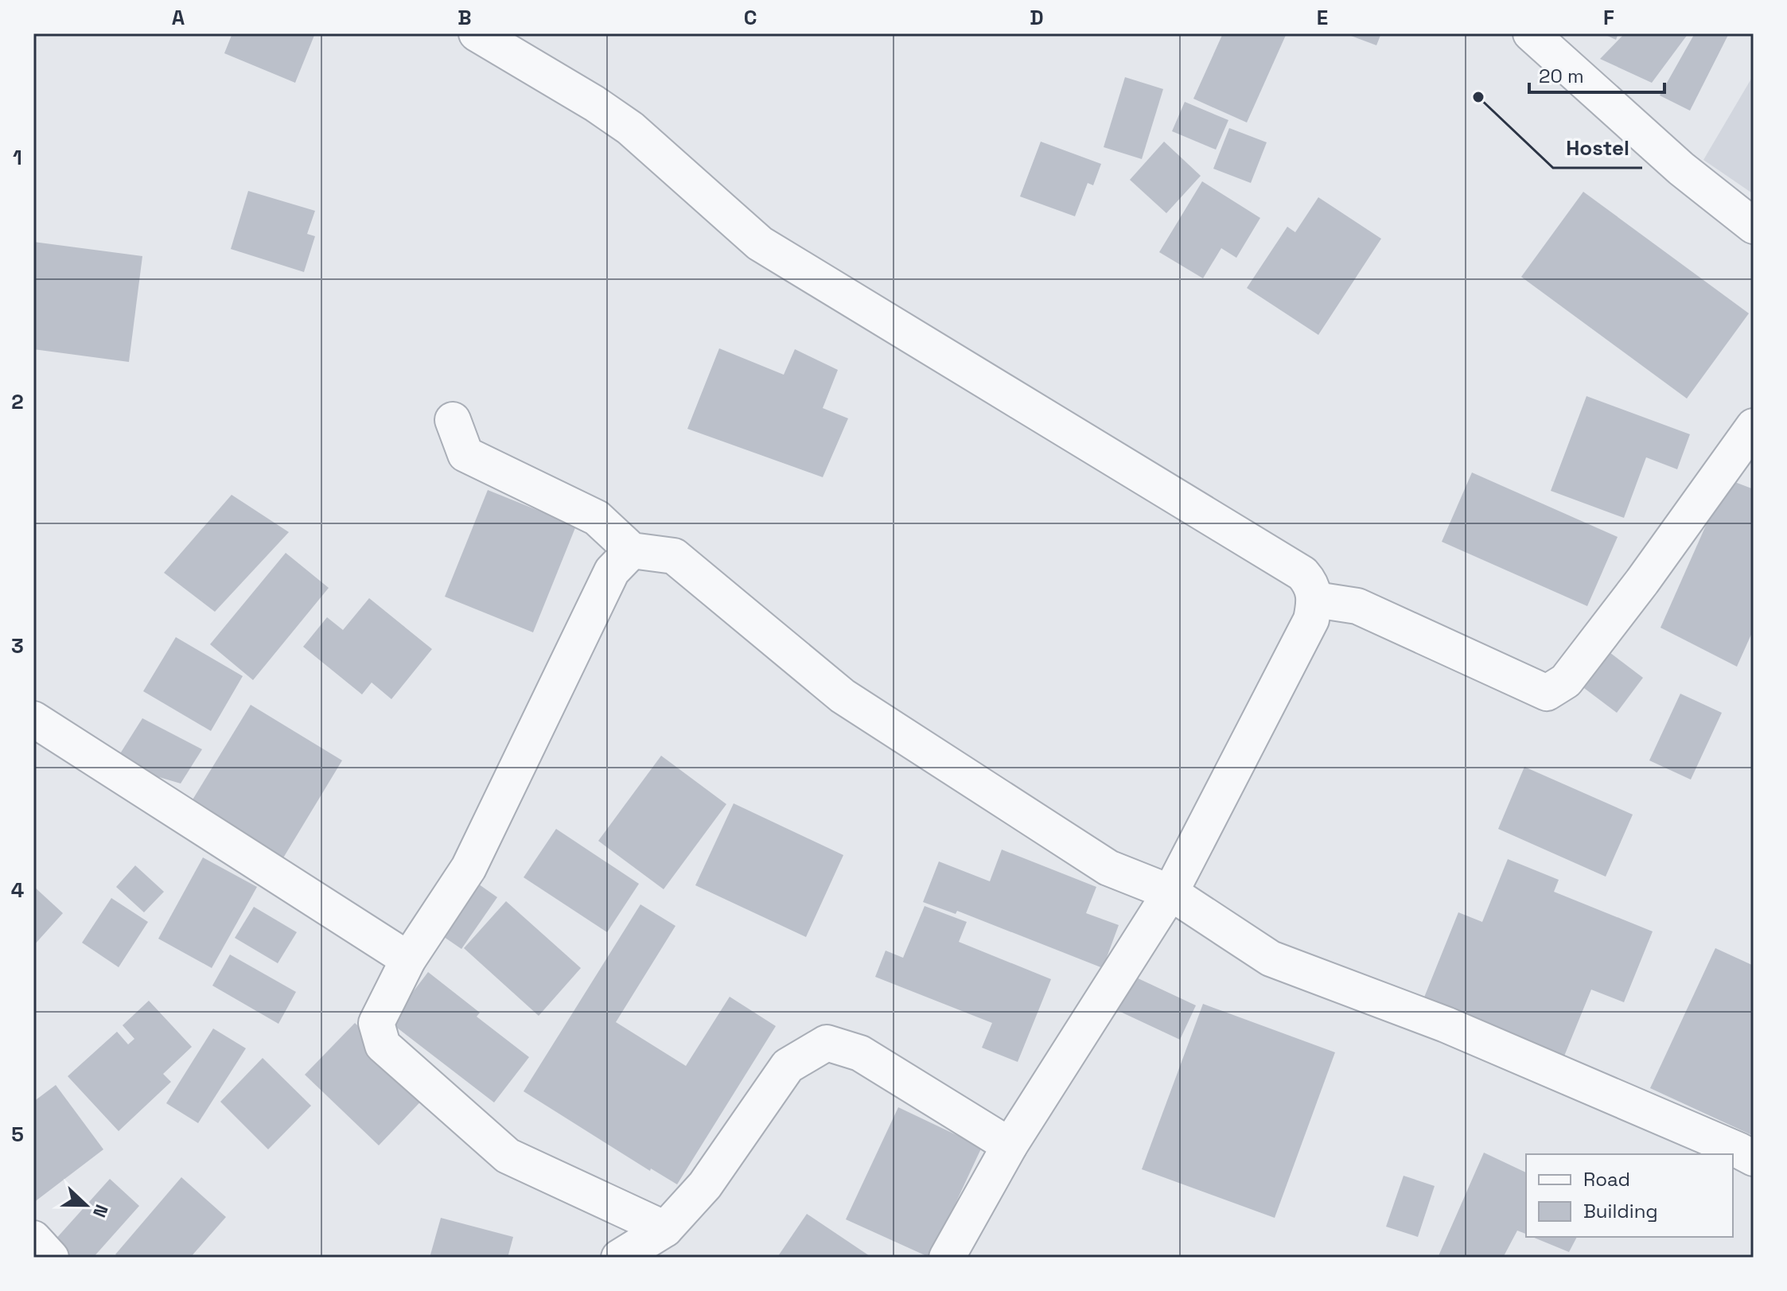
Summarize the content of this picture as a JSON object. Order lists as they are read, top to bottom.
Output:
{
  "places": ["Hostel"],
  "legend": ["Road", "Building"],
  "scale_bar": "20 m",
  "north": "right",
  "grid": {
    "columns": [
      "A",
      "B",
      "C",
      "D",
      "E",
      "F"
    ],
    "rows": [
      "1",
      "2",
      "3",
      "4",
      "5"
    ]
  }
}
